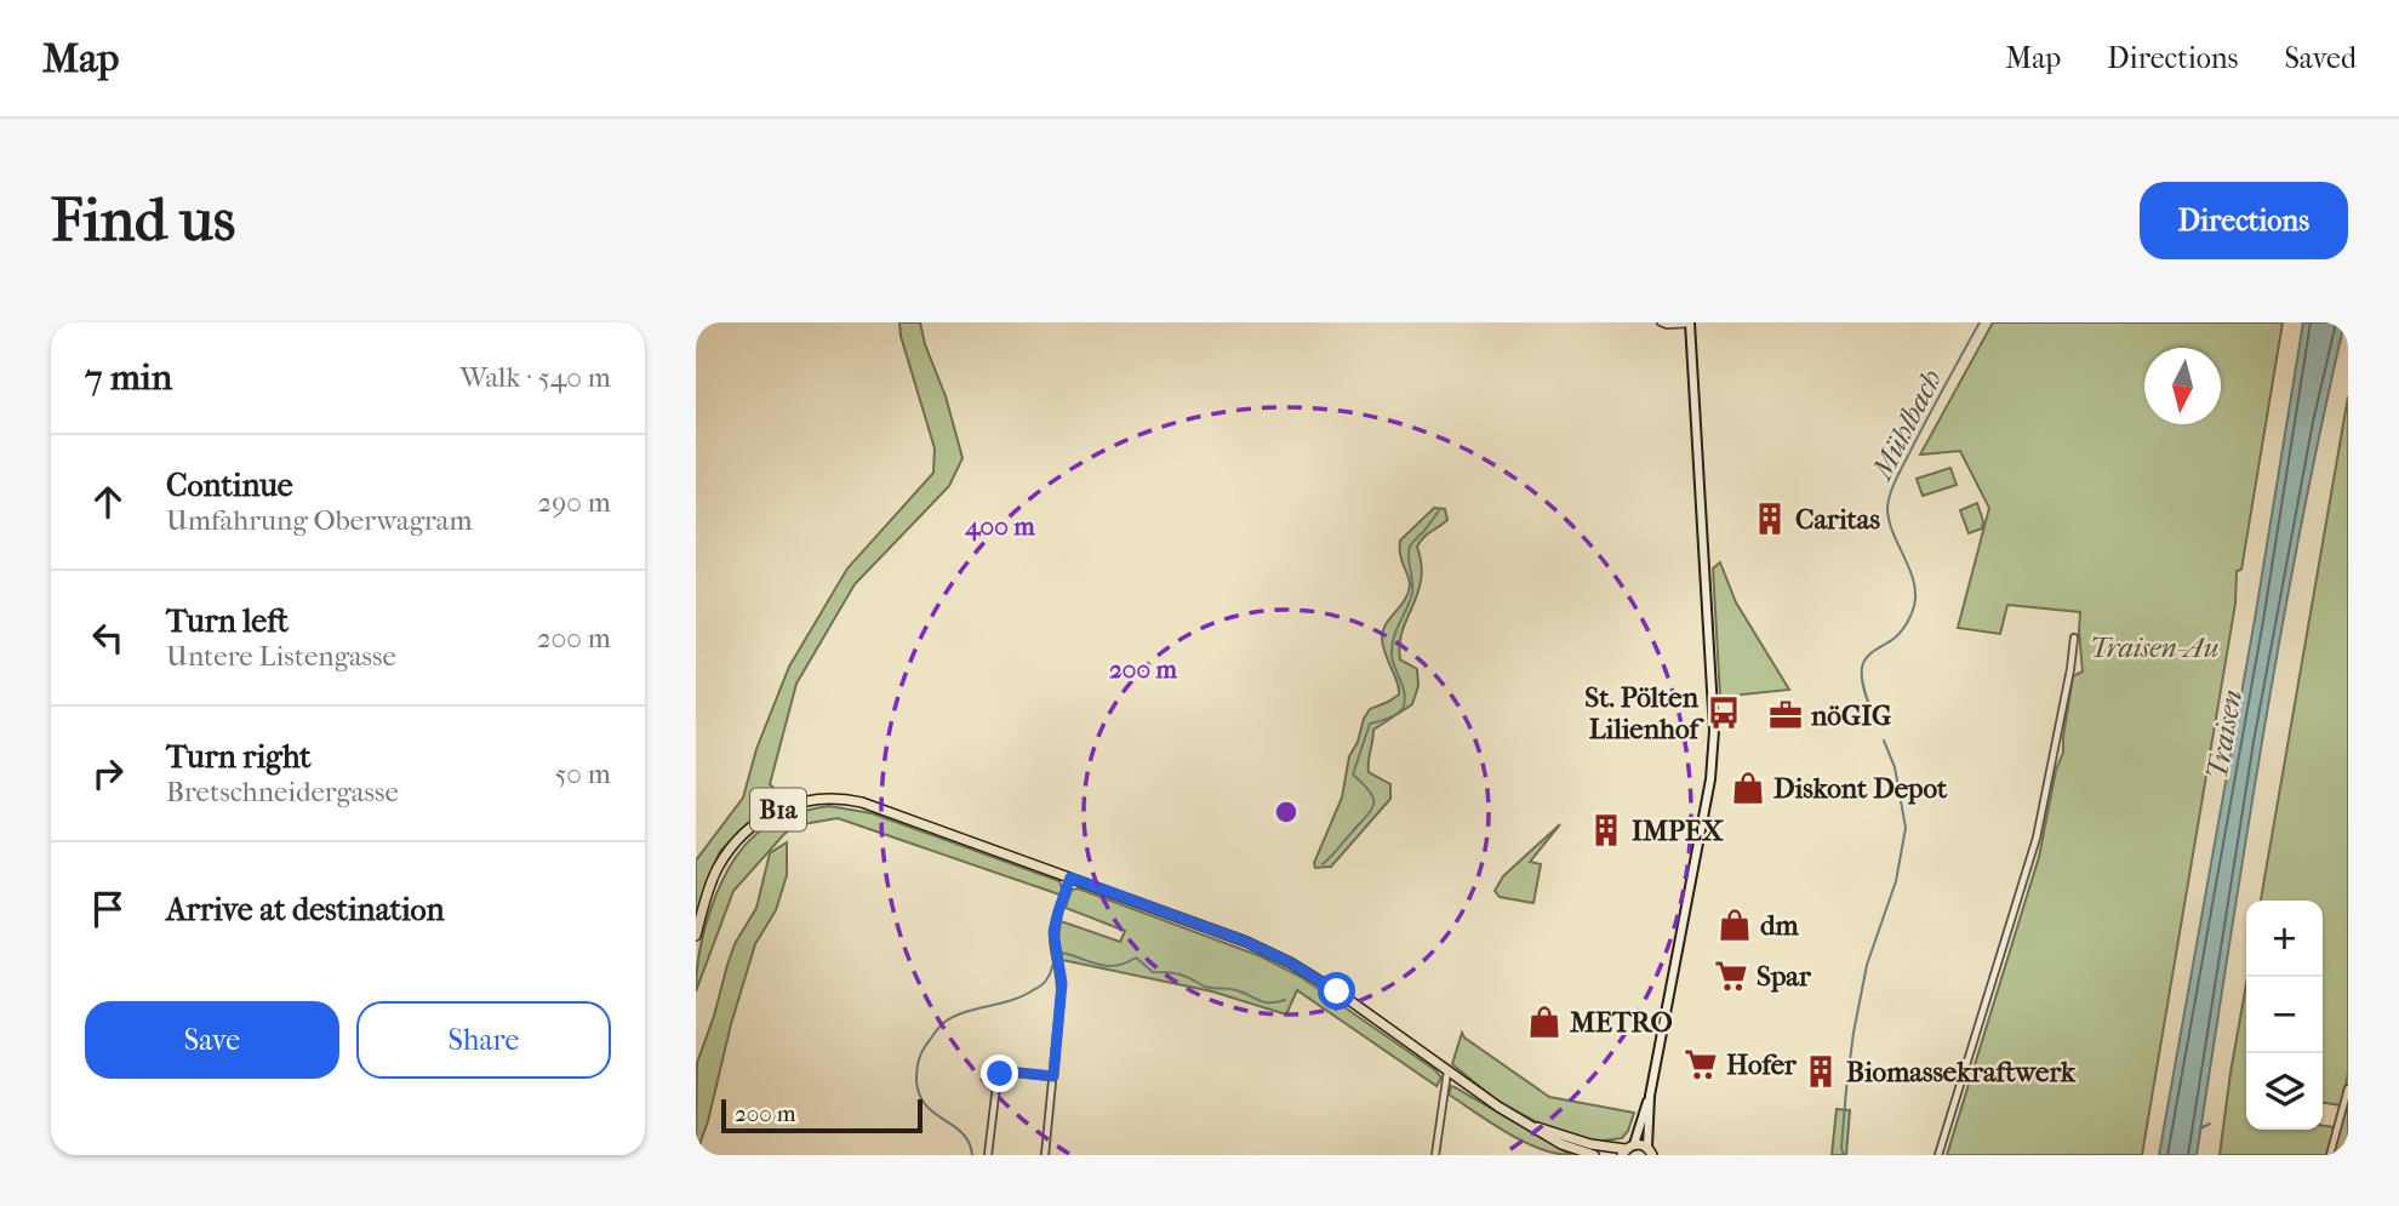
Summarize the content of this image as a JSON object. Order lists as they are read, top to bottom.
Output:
{
  "streets": {
    "main road": ["B1a"]
  },
  "water": ["Mühlbach", "Traisen"],
  "parks": ["Traisen-Au"],
  "places": {
    "building": ["Caritas", "IMPEX", "Biomassekraftwerk"],
    "bus stop": ["St. Pölten Lilienhof"],
    "office": ["nöGIG"],
    "shop": ["Diskont Depot", "dm", "METRO"],
    "supermarket": ["Spar", "Hofer"]
  },
  "scale_bar": "200 m",
  "north": "bottom",
  "page": {
    "header": "Map",
    "nav": ["Map", "Directions", "Saved"],
    "buttons": [
      "Directions",
      ["Save", "Share"]
    ],
    "title": "Find us",
    "heading": ["7 min", "Walk · 540 m"],
    "list": [
      ["Continue", "Umfahrung Oberwagram", "290 m"],
      ["Turn left", "Untere Listengasse", "200 m"],
      ["Turn right", "Bretschneidergasse", "50 m"],
      "Arrive at destination"
    ],
    "map_buttons": ["+", "−"],
    "scale": "200 m"
  },
  "rings": ["400 m", "200 m"]
}
